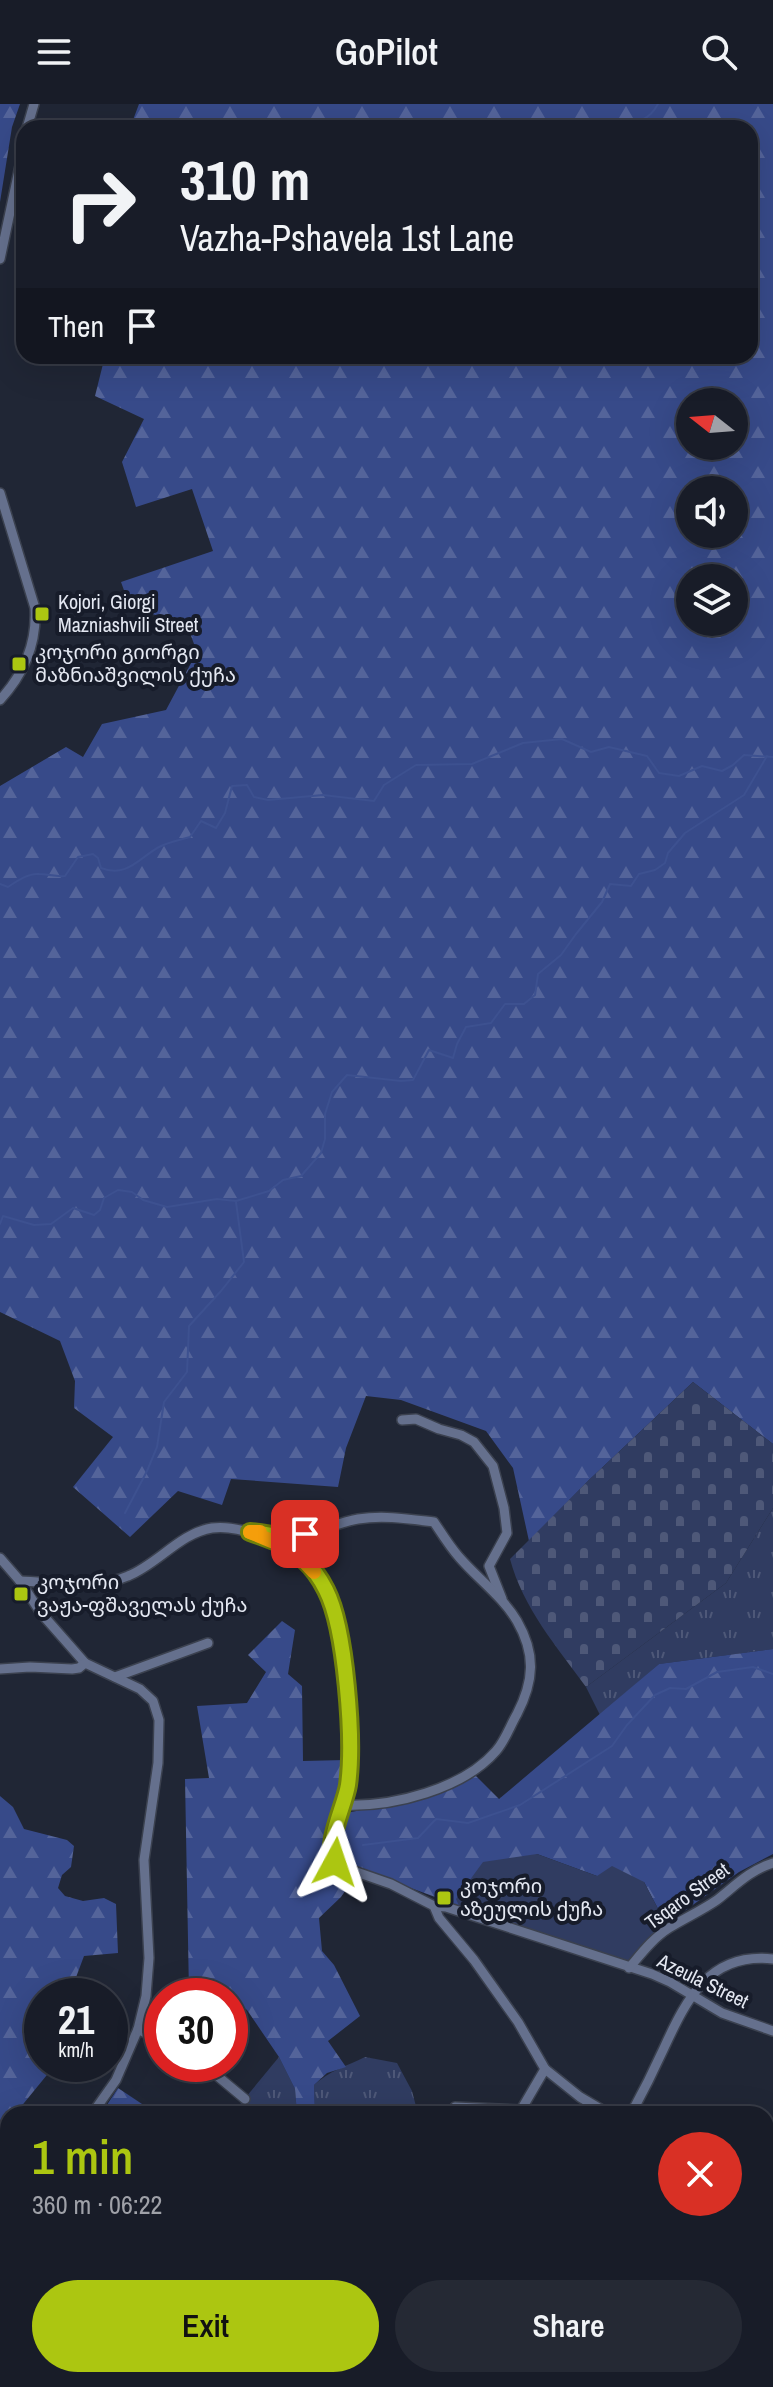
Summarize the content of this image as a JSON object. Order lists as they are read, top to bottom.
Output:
{
  "streets": {
    "street": ["Tsqaro Street", "Azeula Street"]
  },
  "crossings": [
    ["Tsqaro Street", "Azeula Street"]
  ],
  "places": {
    "transit": [
      "Kojori, Giorgi Mazniashvili Street",
      "კოჯორი გიორგი მაზნიაშვილის ქუჩა",
      "კოჯორი ვაჟა-ფშაველას ქუჩა",
      "კოჯორი აზეულის ქუჩა"
    ]
  },
  "north": "left",
  "page": {
    "header": "GoPilot",
    "turn": ["310 m", "Vazha-Pshavela 1st Lane"],
    "then": "Then",
    "speed": "21 km/h",
    "limit": "30",
    "heading": ["1 min", "360 m · 06:22"],
    "buttons": ["Exit", "Share"]
  }
}
